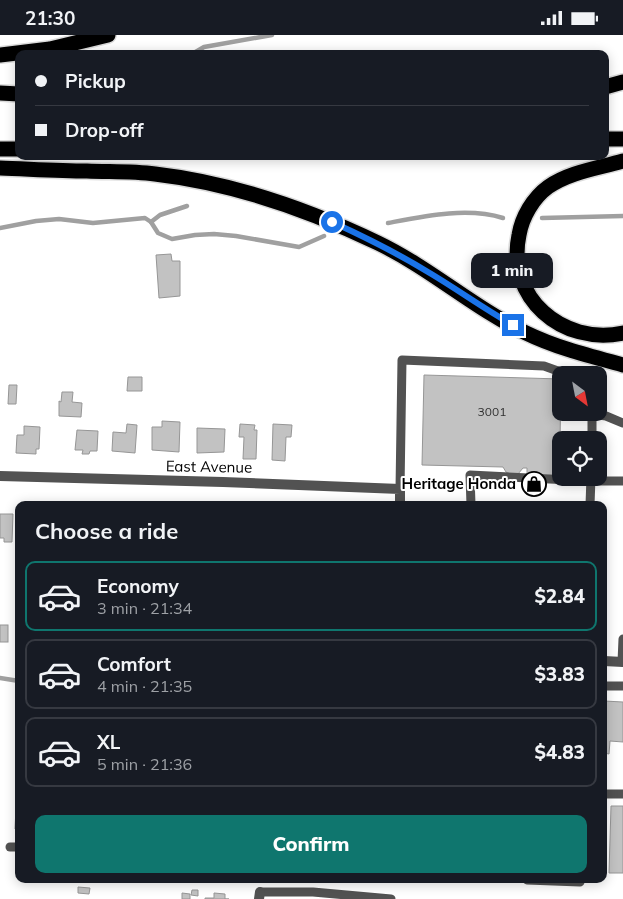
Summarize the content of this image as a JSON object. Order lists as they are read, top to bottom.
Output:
{
  "streets": {
    "street": ["East Avenue"]
  },
  "places": {
    "shop": ["Heritage Honda"]
  },
  "house_numbers": ["3001"],
  "north": "bottom right",
  "page": {
    "status": "21:30",
    "banner": ["Pickup", "Drop-off"],
    "bubble": "1 min",
    "heading": "Choose a ride",
    "list": [
      {
        "name": "Economy",
        "note": "3 min · 21:34",
        "value": "$2.84"
      },
      {
        "name": "Comfort",
        "note": "4 min · 21:35",
        "value": "$3.83"
      },
      {
        "name": "XL",
        "note": "5 min · 21:36",
        "value": "$4.83"
      }
    ],
    "buttons": "Confirm"
  }
}
